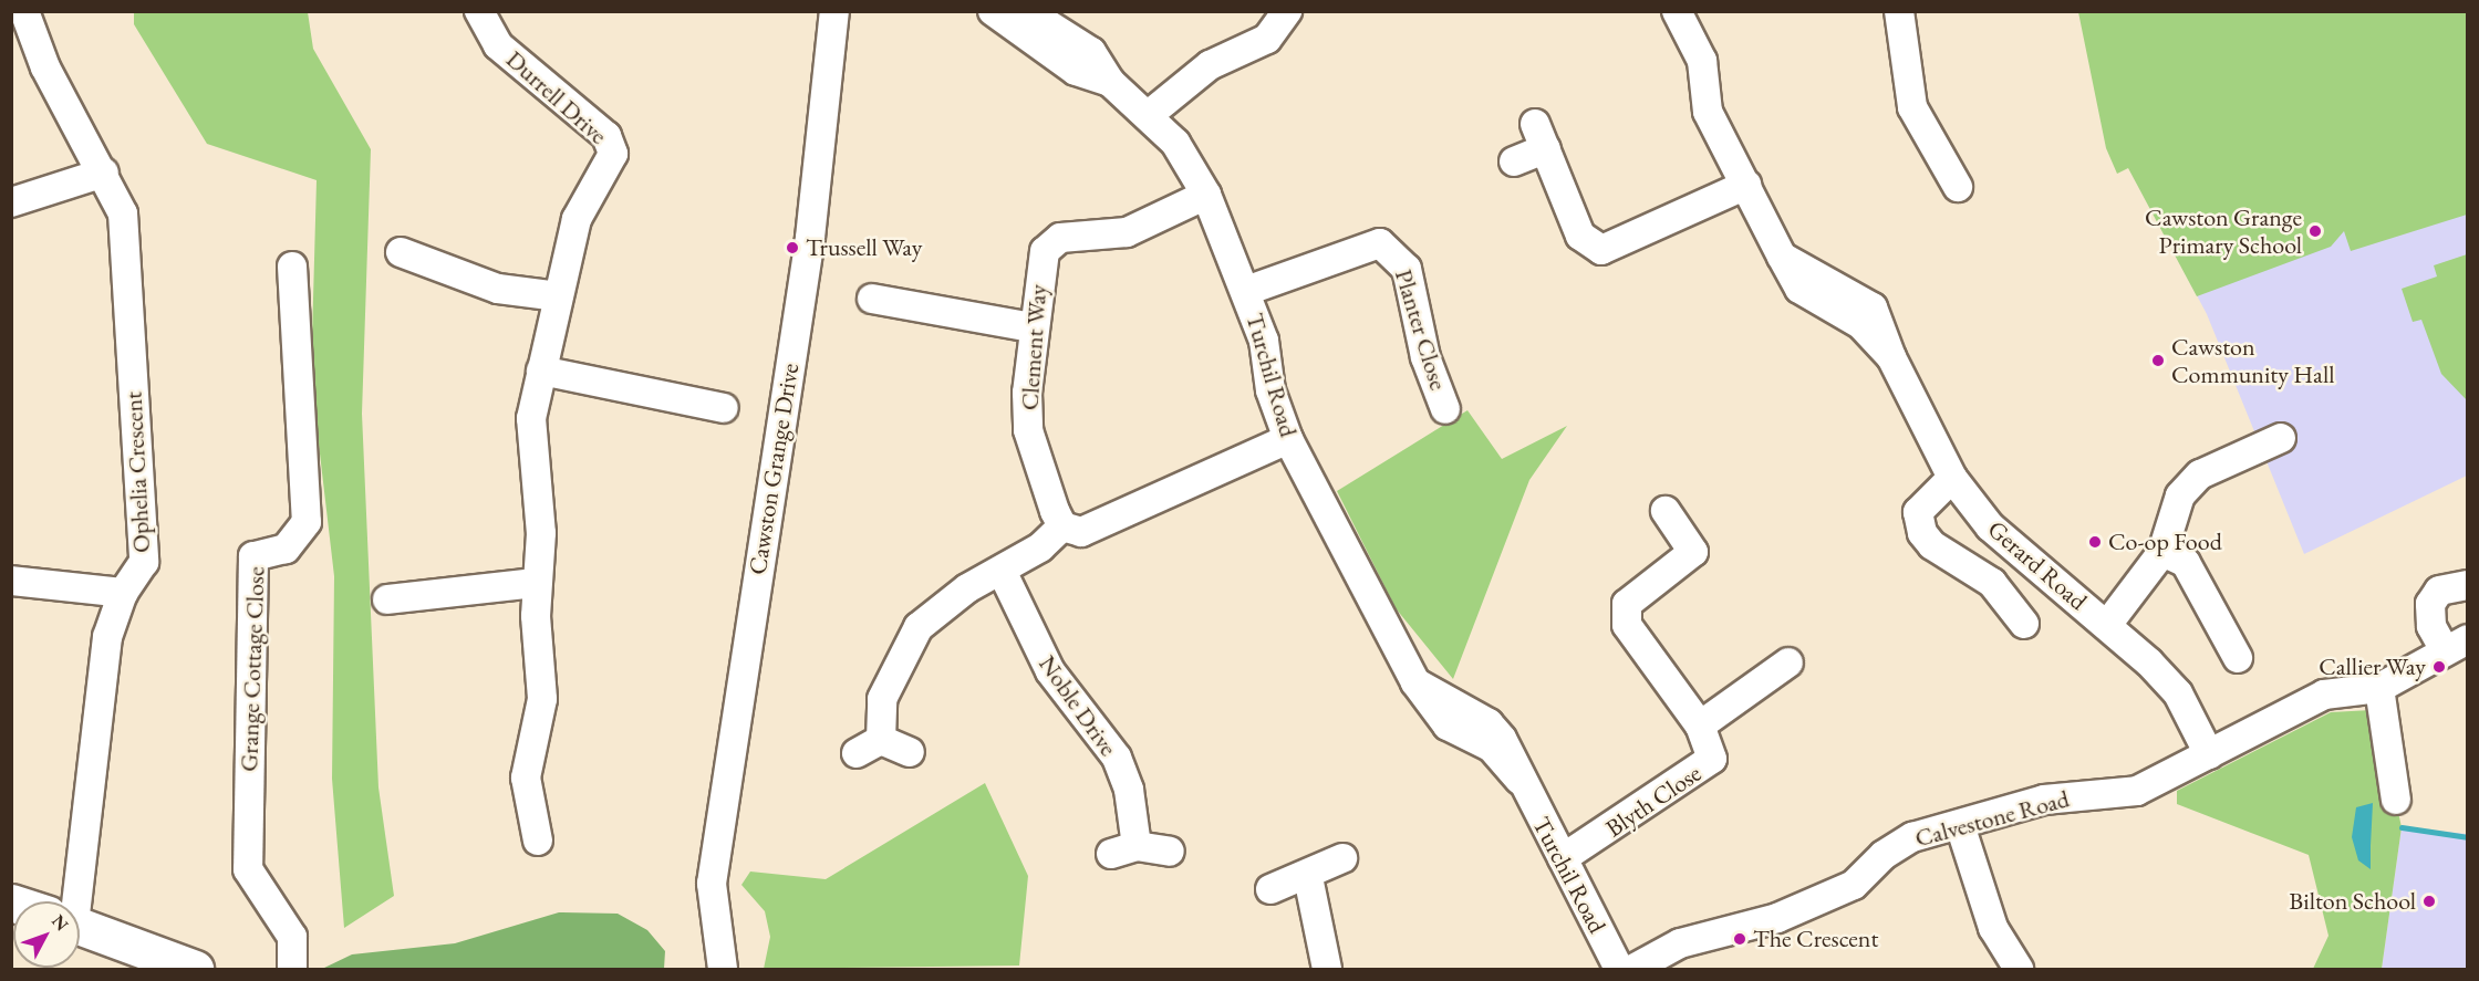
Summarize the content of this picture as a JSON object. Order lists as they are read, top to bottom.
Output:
{
  "streets": {
    "street": [
      "Durrell Drive",
      "Planter Close",
      "Clement Way",
      "Turchil Road",
      "Cawston Grange Drive",
      "Ophelia Crescent",
      "Gerard Road",
      "Grange Cottage Close",
      "Noble Drive",
      "Blyth Close",
      "Calvestone Road"
    ]
  },
  "crossings": [
    ["Planter Close", "Turchil Road"],
    ["Clement Way", "Turchil Road"],
    ["Turchil Road", "Blyth Close"],
    ["Gerard Road", "Calvestone Road"]
  ],
  "places": [
    "Cawston Grange Primary School",
    "Trussell Way",
    "Cawston Community Hall",
    "Co-op Food",
    "Callier Way",
    "Bilton School",
    "The Crescent"
  ],
  "north": "top right"
}
